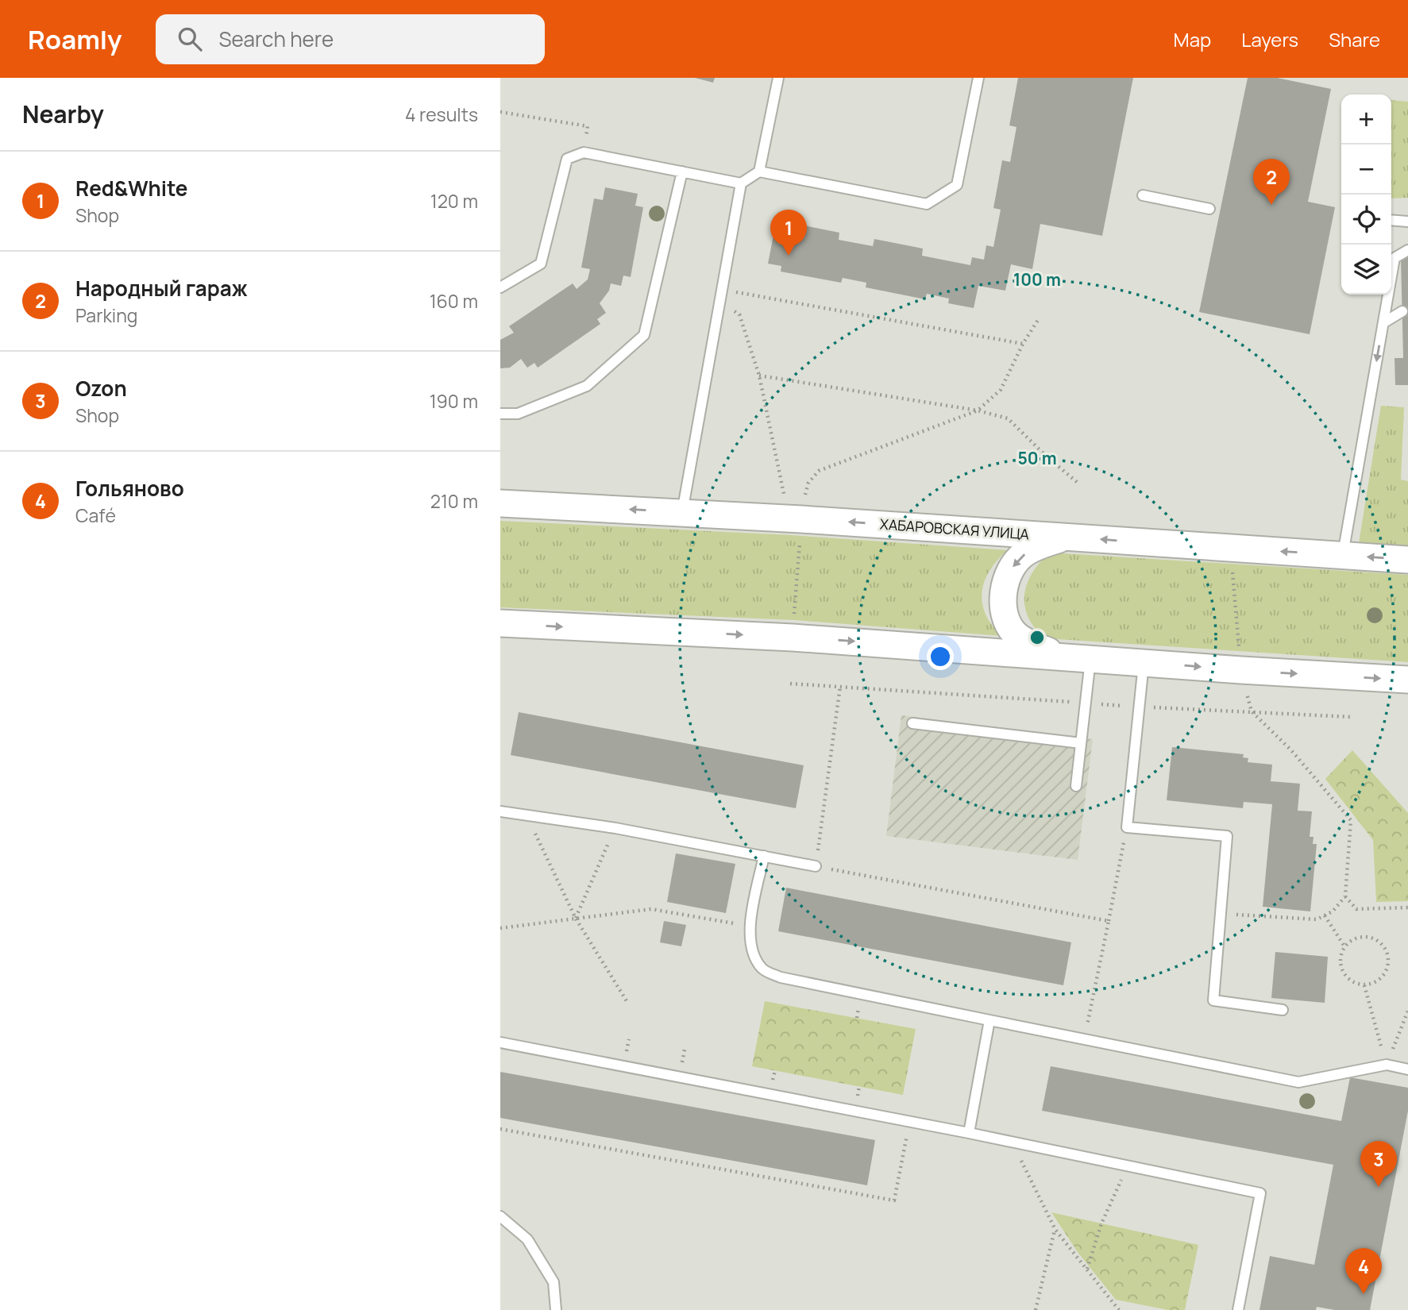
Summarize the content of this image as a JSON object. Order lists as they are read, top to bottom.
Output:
{
  "streets": {
    "main road": ["ХАБАРОВСКАЯ УЛИЦА"]
  },
  "page": {
    "header": "Roamly",
    "search": "Search here",
    "nav": ["Map", "Layers", "Share"],
    "heading": ["Nearby", "4 results"],
    "map_buttons": ["+", "−"],
    "list": [
      {
        "mark": "1",
        "name": "Red&White",
        "note": "Shop",
        "value": "120 m"
      },
      {
        "mark": "2",
        "name": "Народный гараж",
        "note": "Parking",
        "value": "160 m"
      },
      {
        "mark": "3",
        "name": "Ozon",
        "note": "Shop",
        "value": "190 m"
      },
      {
        "mark": "4",
        "name": "Гольяново",
        "note": "Café",
        "value": "210 m"
      }
    ],
    "pins": [
      "2",
      "1",
      "3",
      "4"
    ]
  },
  "rings": ["100 m", "50 m"]
}
